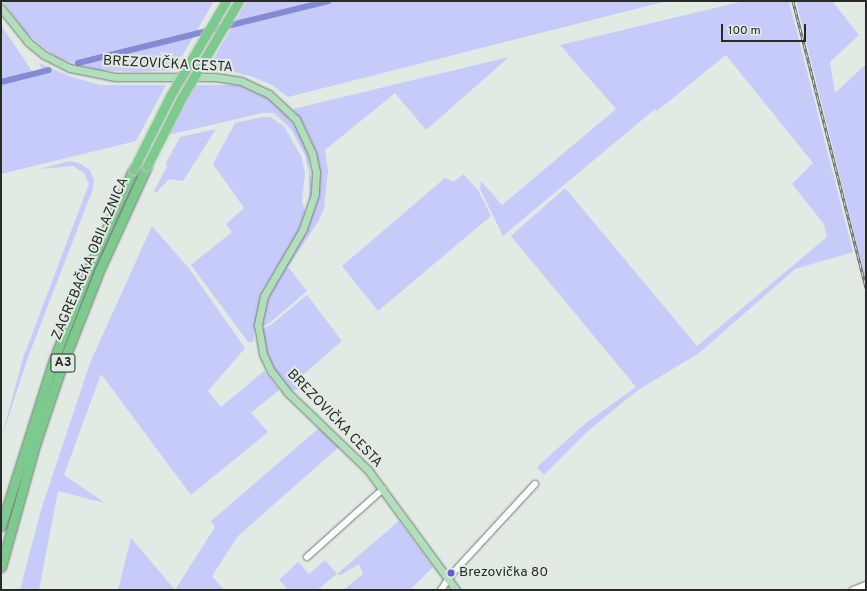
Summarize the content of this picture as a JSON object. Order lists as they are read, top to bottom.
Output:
{
  "streets": {
    "highway": ["ZAGREBAČKA OBILAZNICA", "A3"],
    "main road": ["BREZOVIČKA CESTA"]
  },
  "places": ["Brezovička 80"],
  "scale_bar": "100 m"
}
